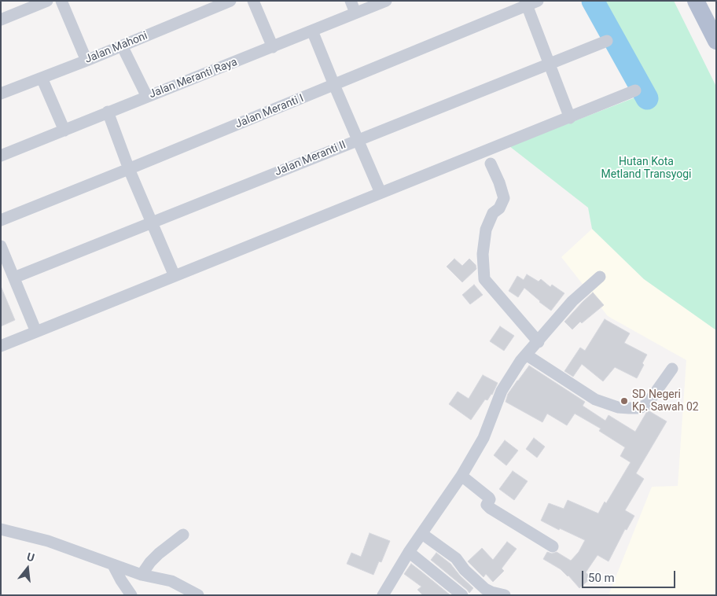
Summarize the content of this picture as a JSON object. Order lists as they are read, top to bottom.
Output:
{
  "streets": {
    "street": [
      "Jalan Mahoni",
      "Jalan Meranti Raya",
      "Jalan Meranti I",
      "Jalan Meranti II"
    ]
  },
  "parks": ["Hutan Kota Metland Transyogi"],
  "places": ["SD Negeri Kp. Sawah 02"],
  "scale_bar": "50 m",
  "north": "top"
}
